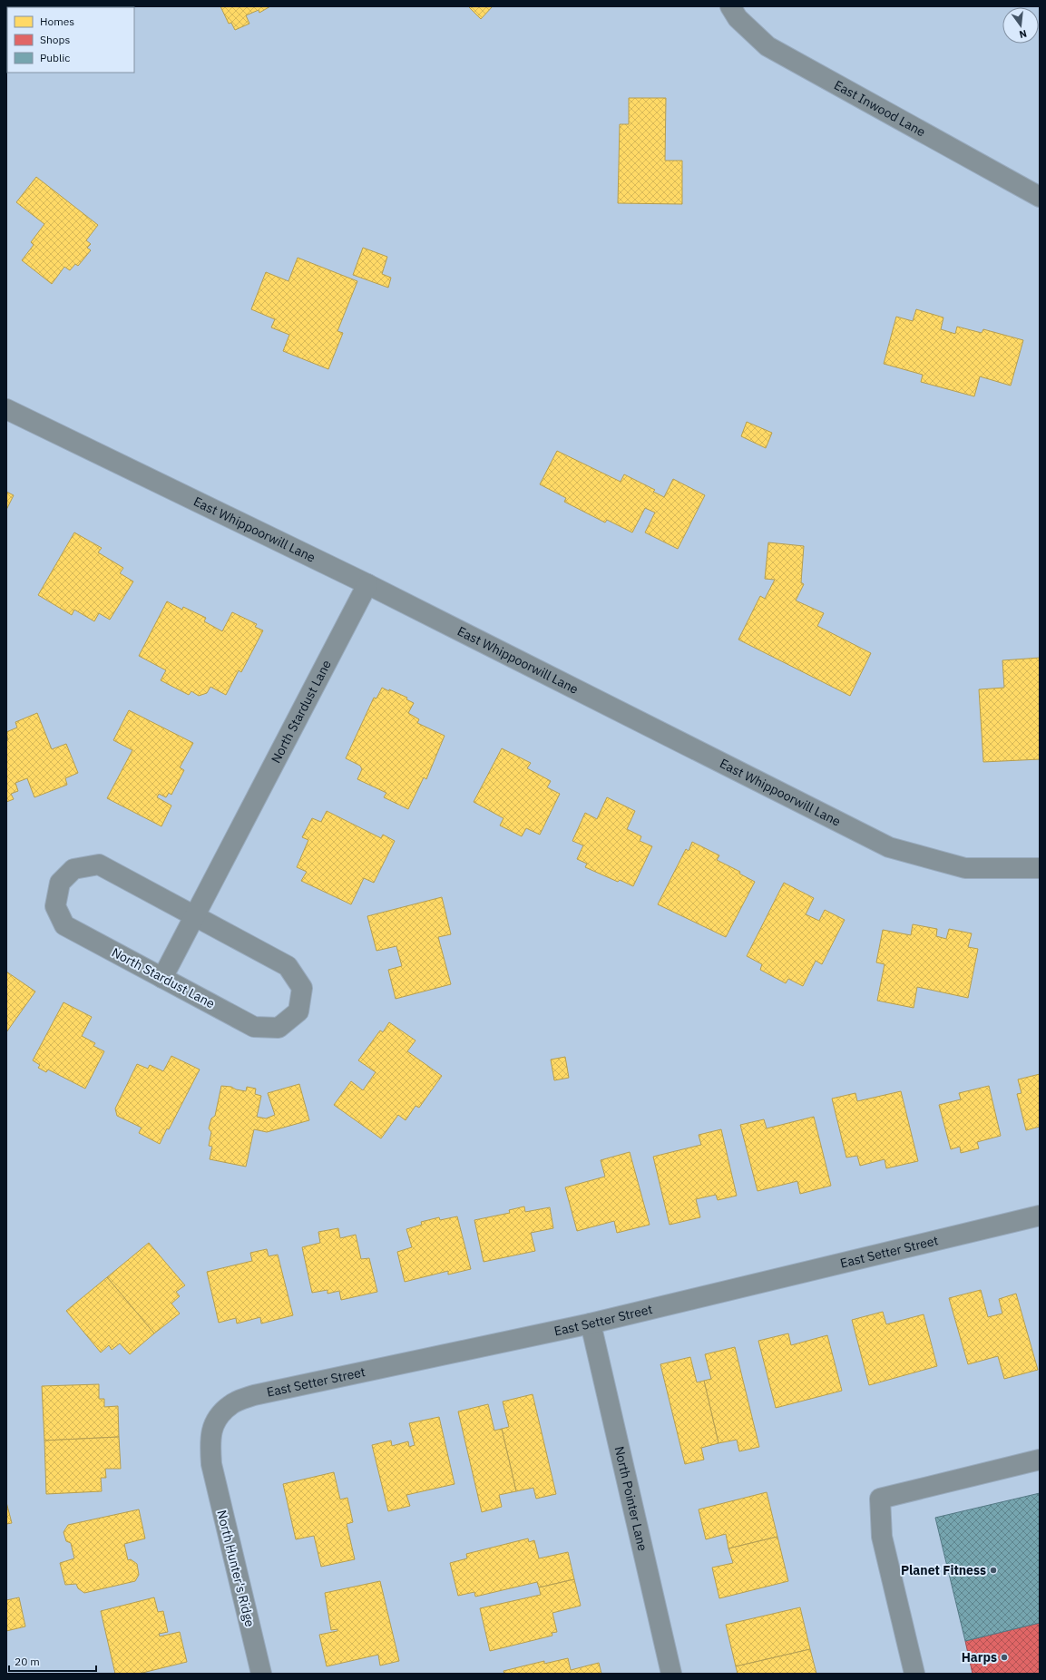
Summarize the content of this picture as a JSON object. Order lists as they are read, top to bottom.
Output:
{
  "streets": {
    "street": [
      "East Inwood Lane",
      "East Whippoorwill Lane",
      "North Stardust Lane",
      "East Setter Street",
      "North Pointer Lane",
      "North Hunter's Ridge"
    ]
  },
  "crossings": [
    ["East Whippoorwill Lane", "North Stardust Lane"],
    ["East Setter Street", "North Pointer Lane"],
    ["East Setter Street", "North Hunter's Ridge"]
  ],
  "places": ["Planet Fitness", "Harps"],
  "legend": ["Homes", "Shops", "Public"],
  "scale_bar": "20 m",
  "north": "bottom"
}
